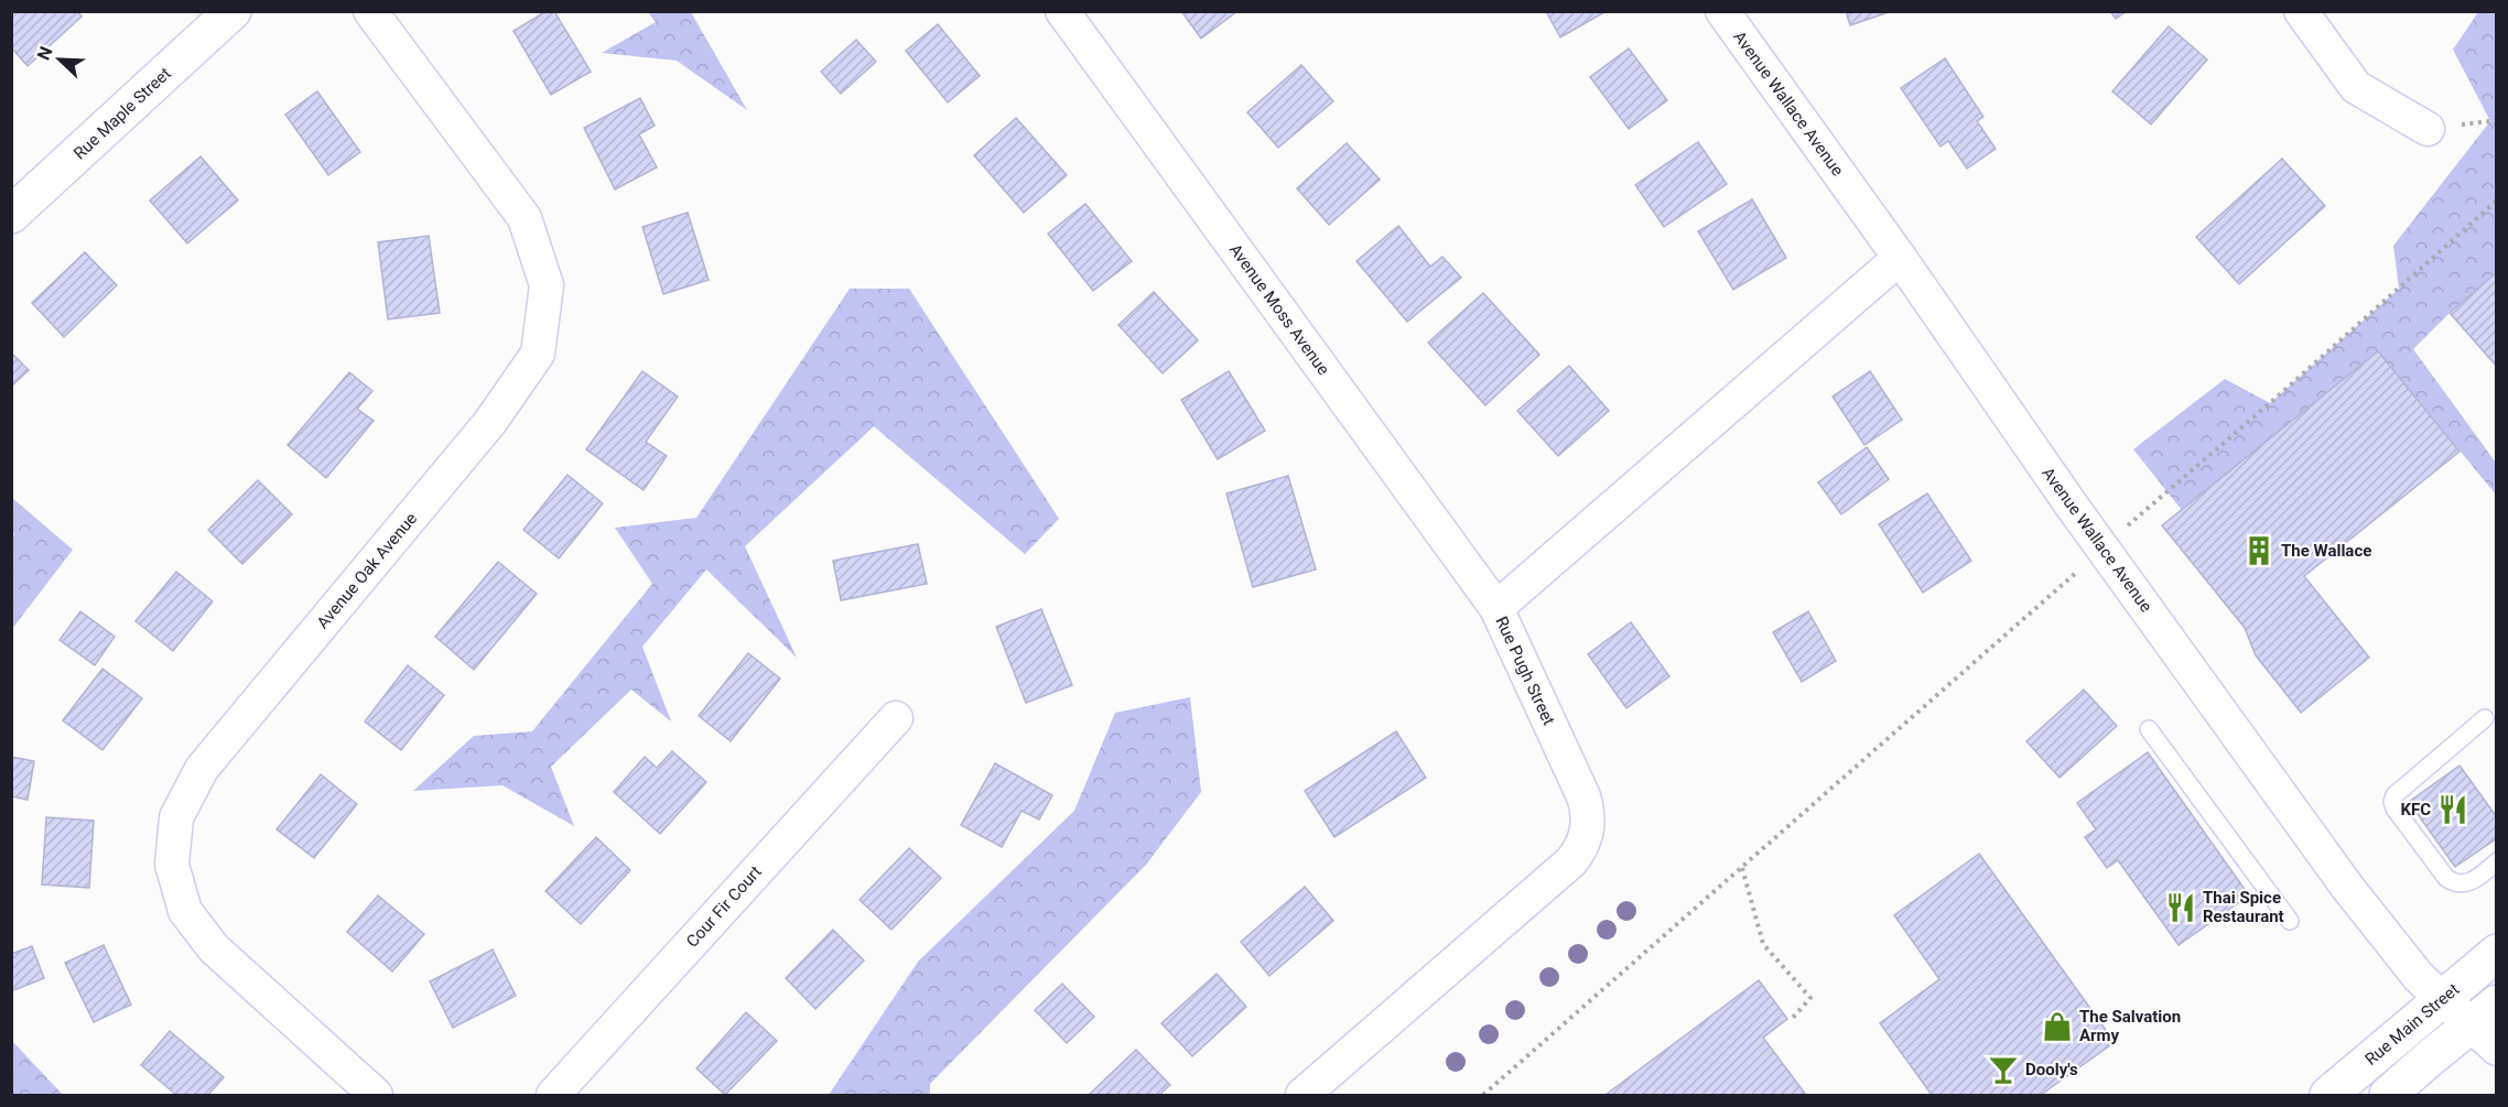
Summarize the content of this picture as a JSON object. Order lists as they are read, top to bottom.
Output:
{
  "streets": {
    "main road": ["Rue Maple Street", "Rue Main Street"],
    "street": [
      "Avenue Wallace Avenue",
      "Avenue Moss Avenue",
      "Avenue Oak Avenue",
      "Rue Pugh Street",
      "Cour Fir Court"
    ]
  },
  "crossings": [
    ["Avenue Wallace Avenue", "Rue Pugh Street"],
    ["Avenue Wallace Avenue", "Rue Main Street"],
    ["Avenue Moss Avenue", "Rue Pugh Street"]
  ],
  "places": {
    "building": ["The Wallace"],
    "restaurant": ["KFC", "Thai Spice Restaurant"],
    "shop": ["The Salvation Army"],
    "bar": ["Dooly's"]
  },
  "north": "top left"
}
